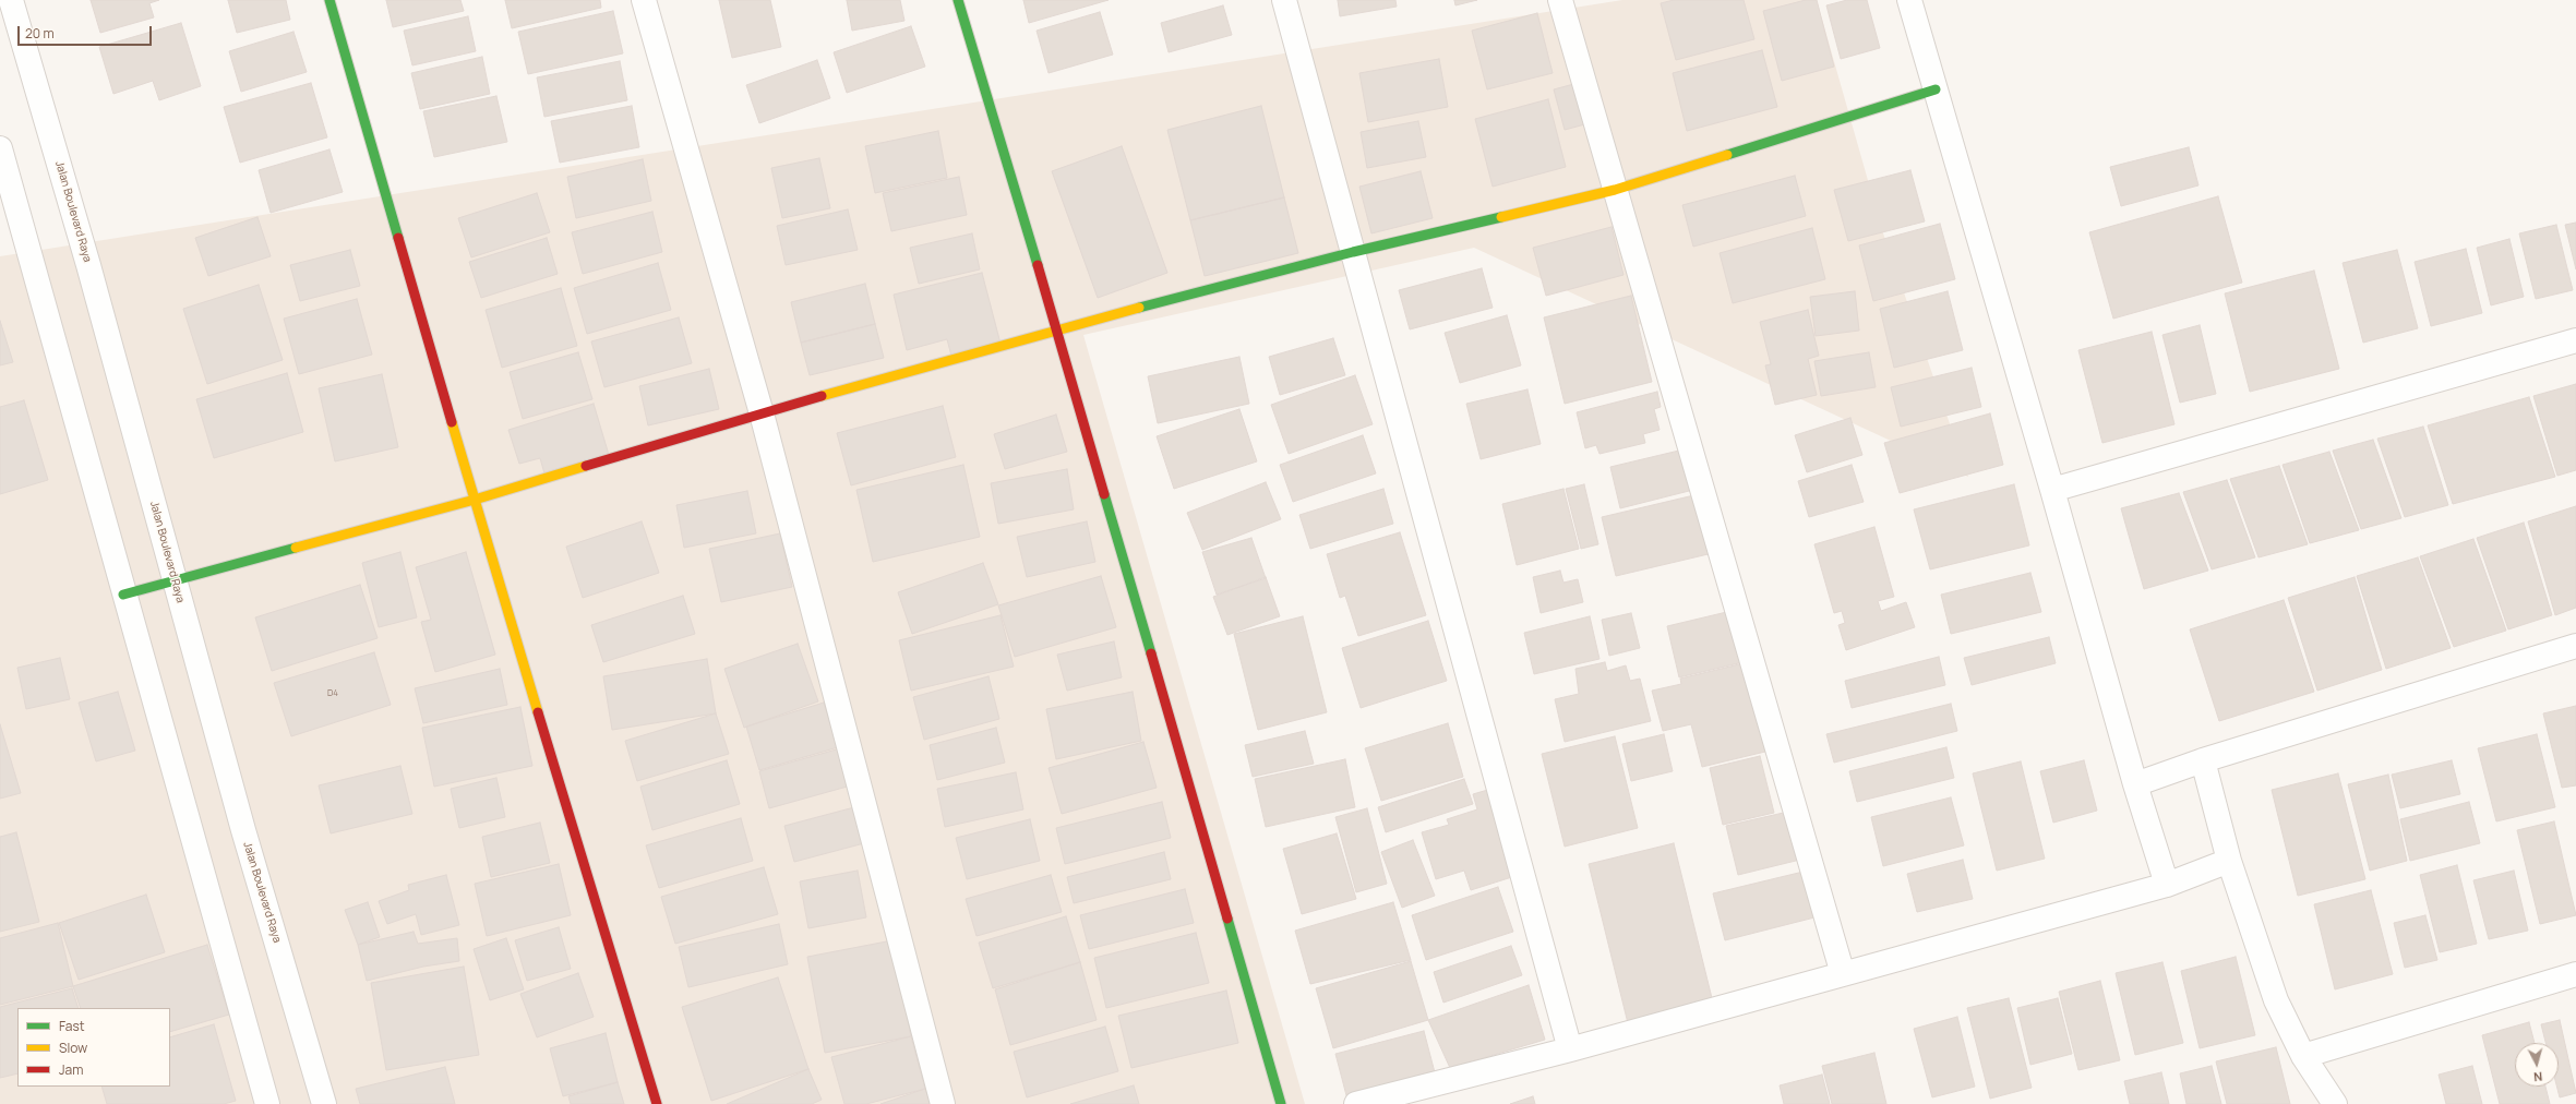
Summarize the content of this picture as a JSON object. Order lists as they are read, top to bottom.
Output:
{
  "streets": {
    "street": ["Jalan Boulevard Raya"]
  },
  "house_numbers": ["D4"],
  "legend": ["Fast", "Slow", "Jam"],
  "scale_bar": "20 m",
  "north": "bottom"
}
